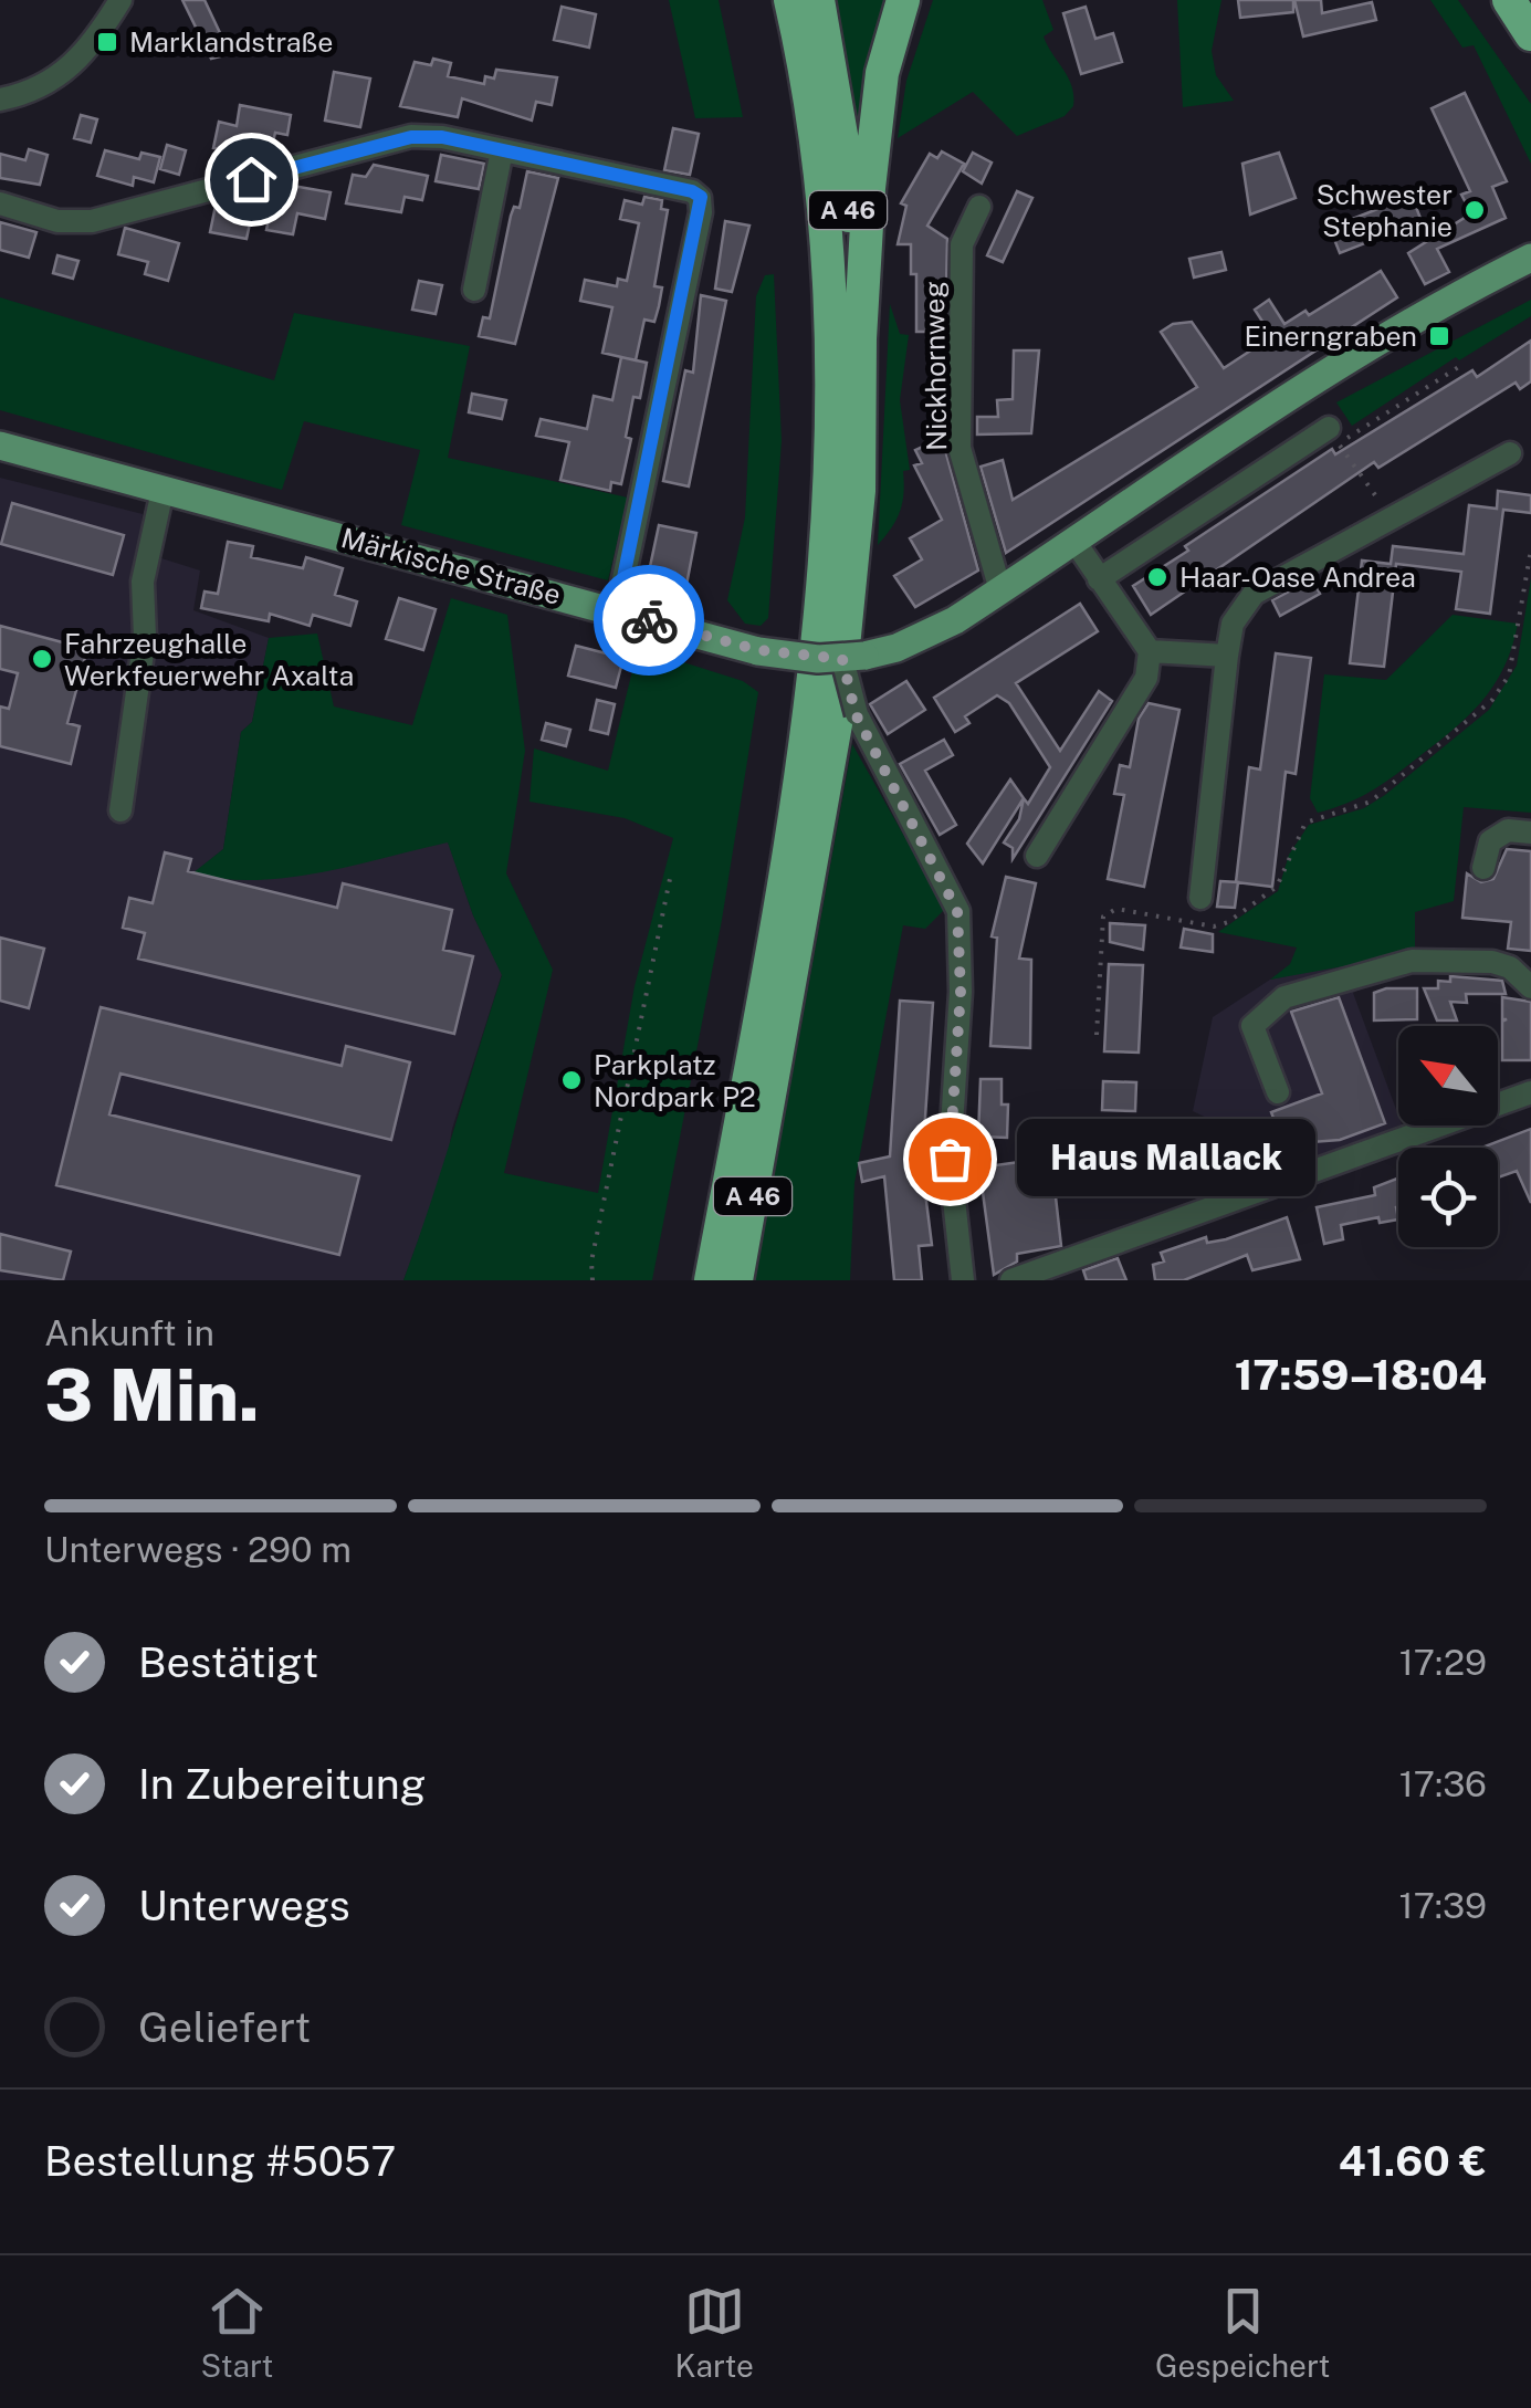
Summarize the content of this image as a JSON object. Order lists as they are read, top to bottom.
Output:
{
  "streets": {
    "highway": ["A 46"],
    "main road": ["Märkische Straße"],
    "street": ["Nickhornweg"]
  },
  "crossings": [
    ["Nickhornweg", "Märkische Straße"]
  ],
  "places": {
    "transit": ["Marklandstraße", "Einerngraben"],
    "other": [
      "Schwester Stephanie",
      "Haar-Oase Andrea",
      "Fahrzeughalle Werkfeuerwehr Axalta",
      "Parkplatz Nordpark P2",
      "Haus Mallack"
    ]
  },
  "north": "top left",
  "page": {
    "bubble": "Haus Mallack",
    "heading": ["3 Min.", "Ankunft in", "17:59–18:04"],
    "panel": ["Bestellung #5057", "41.60 €"],
    "bar": "Unterwegs · 290 m",
    "list": [
      ["Bestätigt", "17:29"],
      ["In Zubereitung", "17:36"],
      ["Unterwegs", "17:39"],
      "Geliefert"
    ],
    "tabs": ["Start", "Karte", "Gespeichert"]
  }
}
